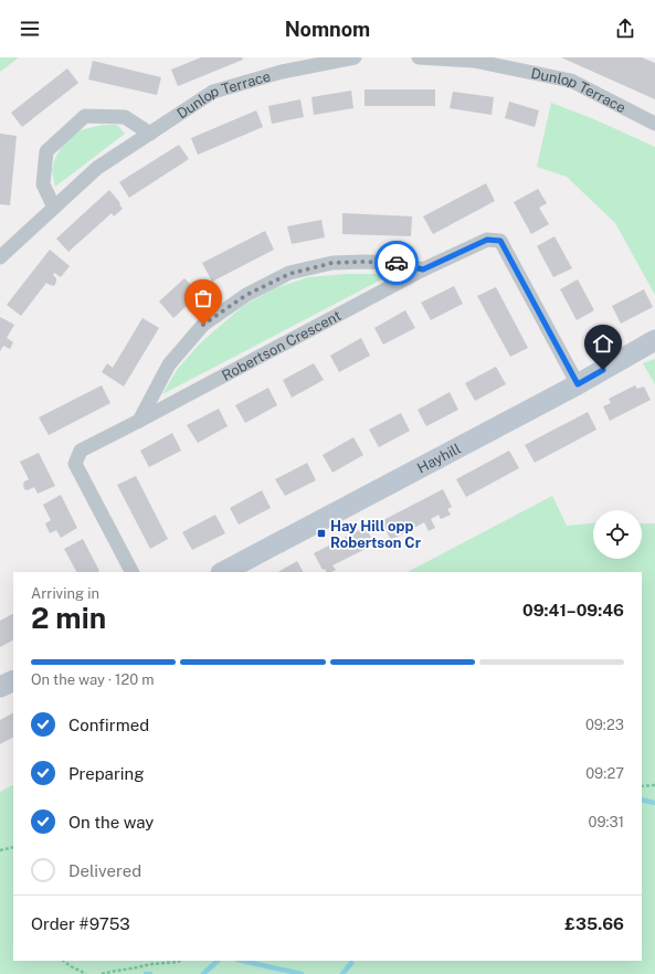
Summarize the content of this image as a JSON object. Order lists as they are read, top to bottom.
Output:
{
  "streets": {
    "street": ["Dunlop Terrace", "Robertson Crescent", "Hayhill"]
  },
  "crossings": [
    ["Robertson Crescent", "Hayhill"]
  ],
  "places": {
    "transit": ["Hay Hill opp Robertson Cr"]
  },
  "page": {
    "header": "Nomnom",
    "heading": ["2 min", "Arriving in", "09:41–09:46"],
    "panel": ["Order #9753", "£35.66"],
    "bar": "On the way · 120 m",
    "list": [
      ["Confirmed", "09:23"],
      ["Preparing", "09:27"],
      ["On the way", "09:31"],
      "Delivered"
    ]
  }
}
